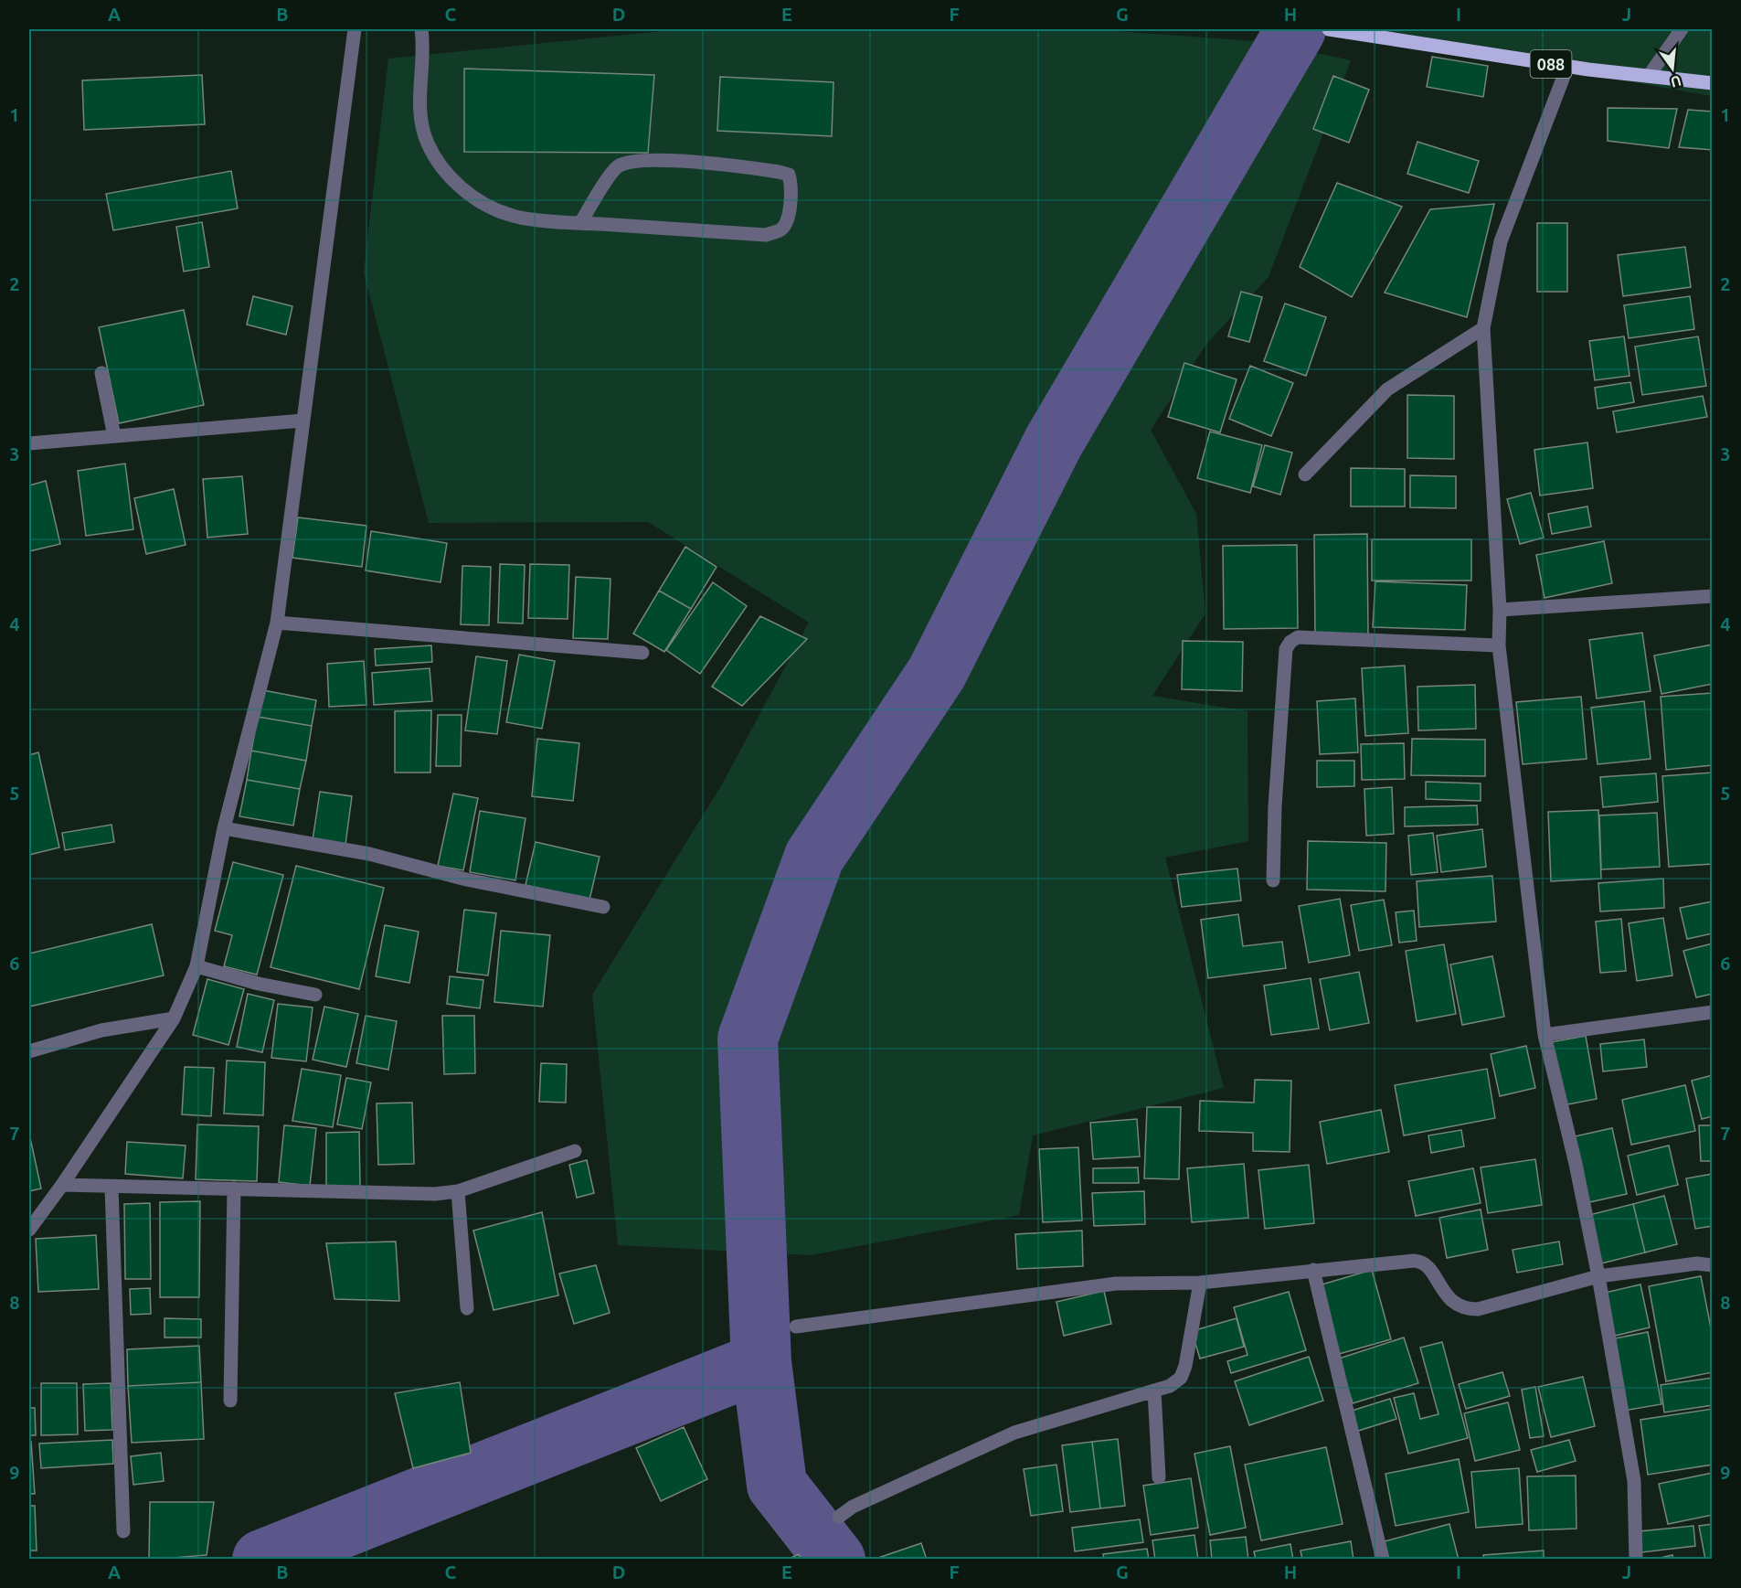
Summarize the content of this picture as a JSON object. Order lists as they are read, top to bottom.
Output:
{
  "streets": {
    "main road": ["088"]
  },
  "north": "bottom",
  "grid": {
    "columns": [
      "A",
      "B",
      "C",
      "D",
      "E",
      "F",
      "G",
      "H",
      "I",
      "J"
    ],
    "rows": [
      "1",
      "2",
      "3",
      "4",
      "5",
      "6",
      "7",
      "8",
      "9"
    ]
  }
}
